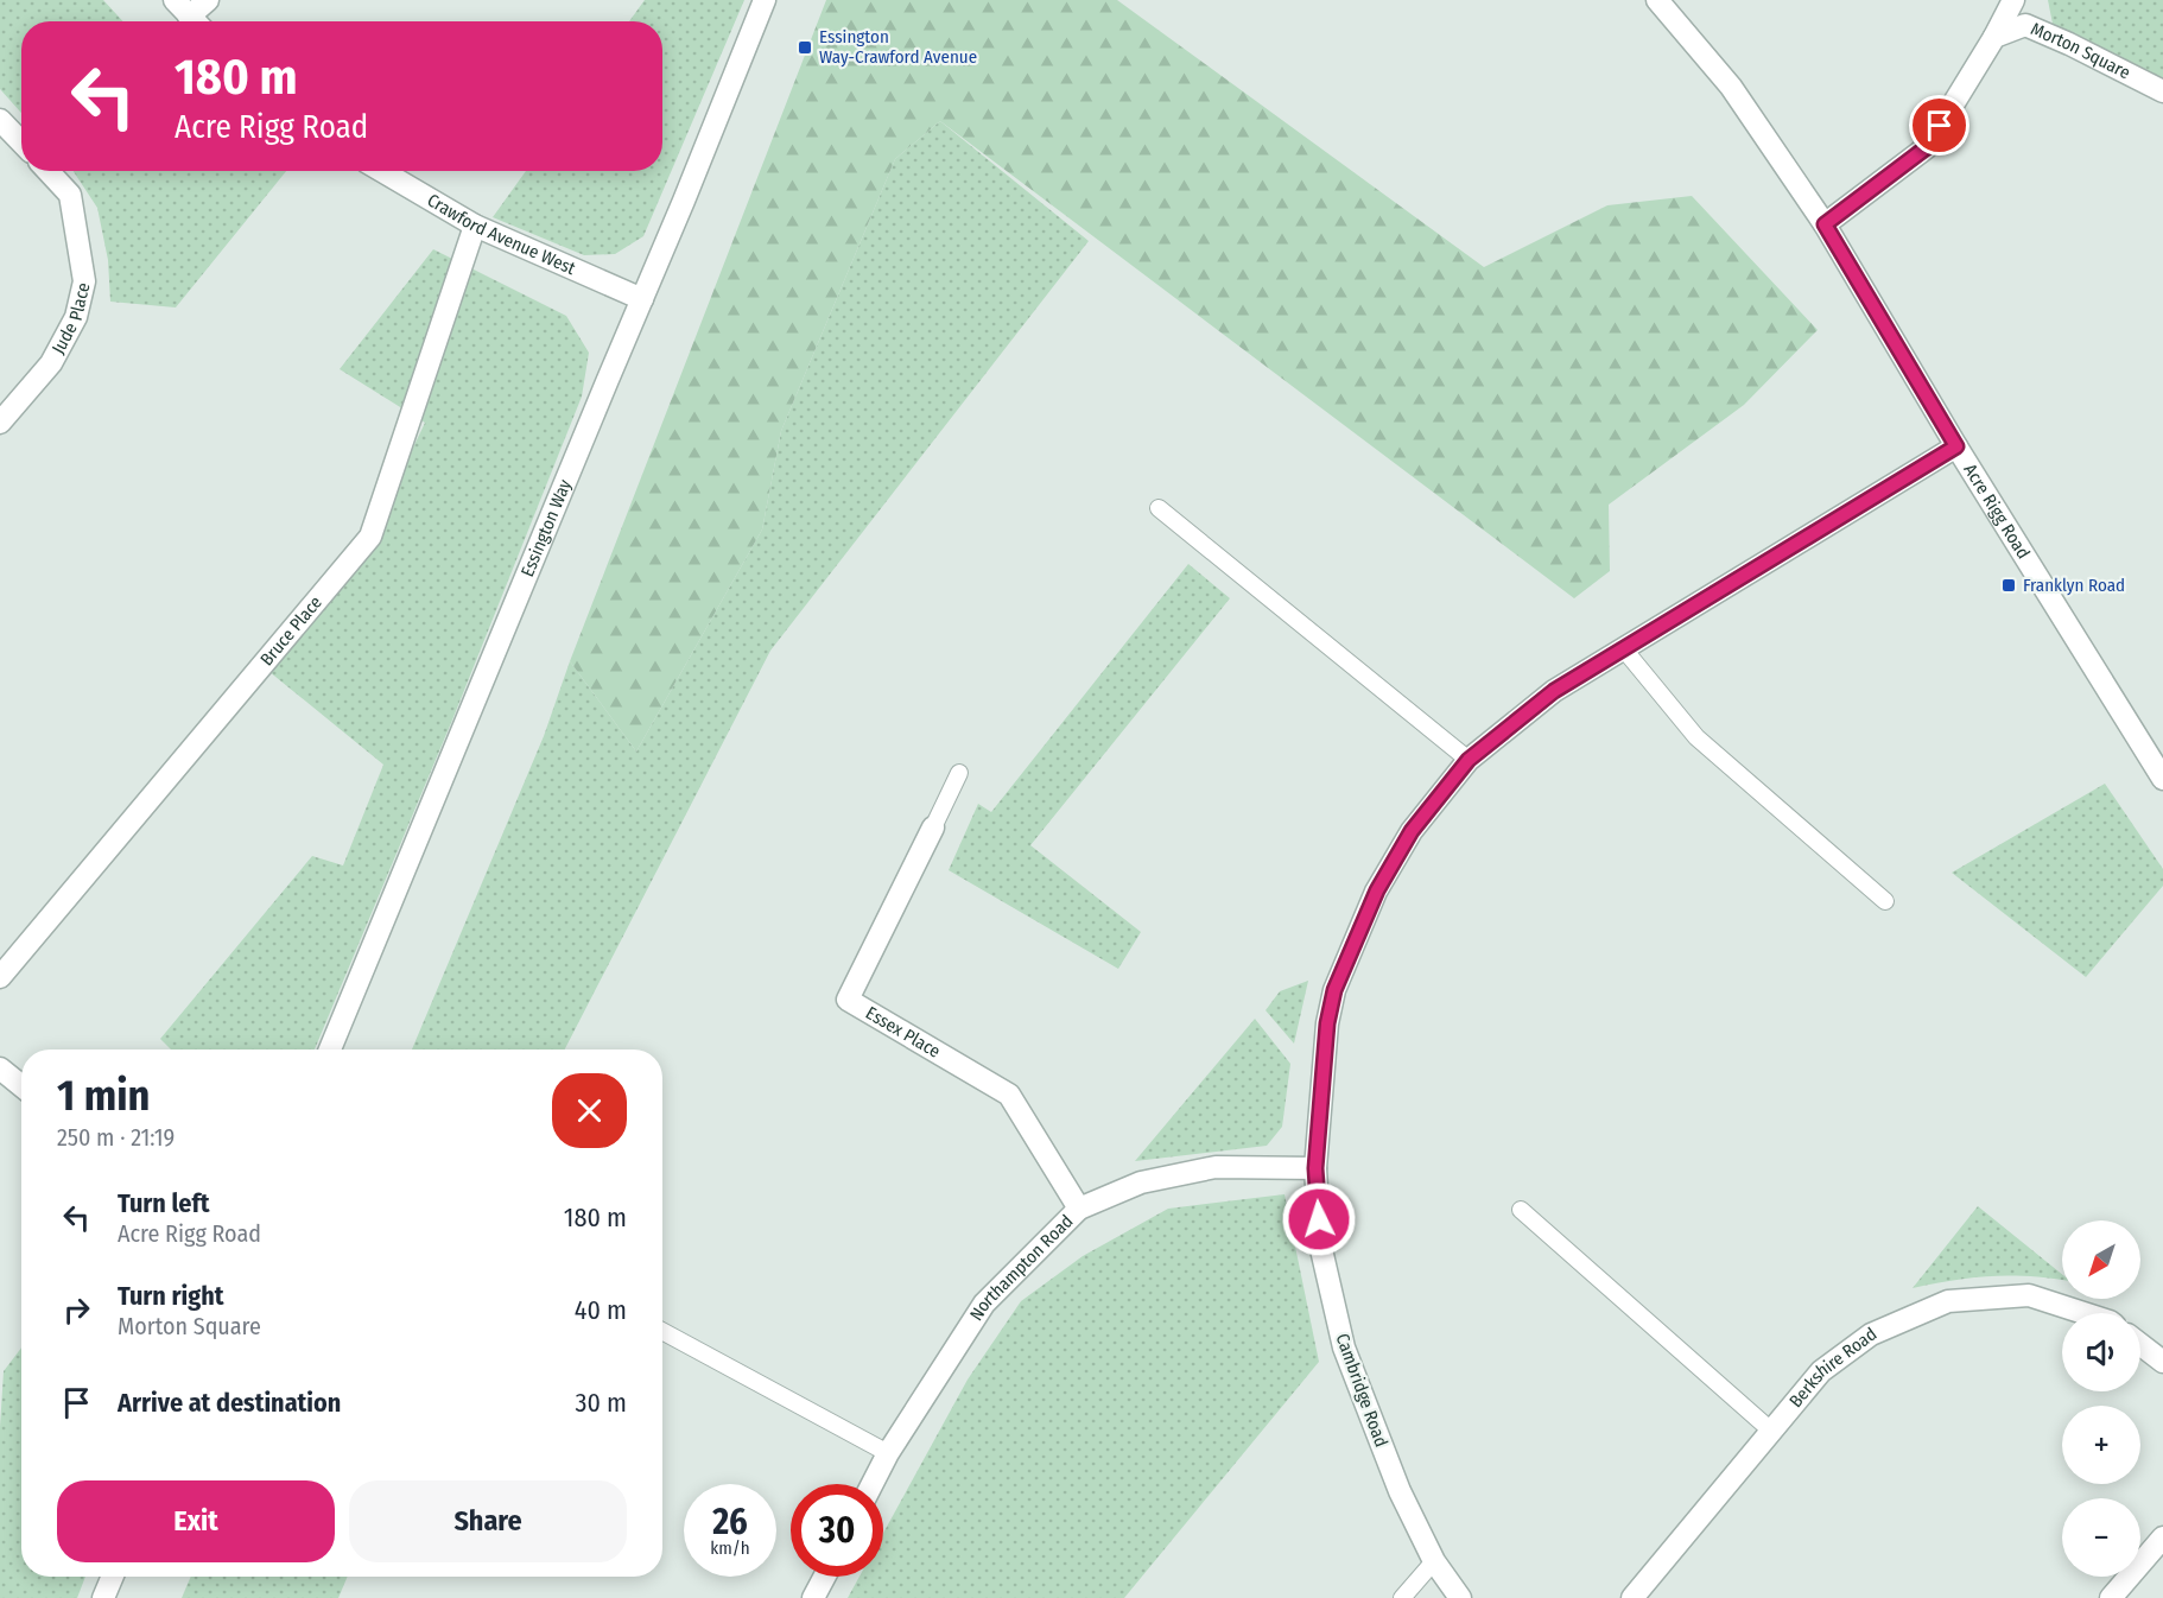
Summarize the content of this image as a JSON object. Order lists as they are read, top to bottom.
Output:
{
  "streets": {
    "street": [
      "Morton Square",
      "Crawford Avenue West",
      "Jude Place",
      "Acre Rigg Road",
      "Essington Way",
      "Bruce Place",
      "Essex Place",
      "Northampton Road",
      "Berkshire Road",
      "Cambridge Road"
    ]
  },
  "crossings": [
    ["Crawford Avenue West", "Essington Way"],
    ["Crawford Avenue West", "Bruce Place"],
    ["Acre Rigg Road", "Cambridge Road"],
    ["Essex Place", "Northampton Road"],
    ["Northampton Road", "Cambridge Road"]
  ],
  "places": {
    "transit": ["Essington Way-Crawford Avenue", "Franklyn Road"]
  },
  "north": "bottom left",
  "page": {
    "turn": ["180 m", "Acre Rigg Road"],
    "heading": ["1 min", "250 m · 21:19"],
    "list": [
      {
        "name": "Turn left",
        "note": "Acre Rigg Road",
        "value": "180 m"
      },
      {
        "name": "Turn right",
        "note": "Morton Square",
        "value": "40 m"
      },
      {
        "name": "Arrive at destination",
        "value": "30 m"
      }
    ],
    "map_buttons": ["+", "−"],
    "buttons": ["Exit", "Share"],
    "speed": "26 km/h",
    "limit": "30"
  }
}
